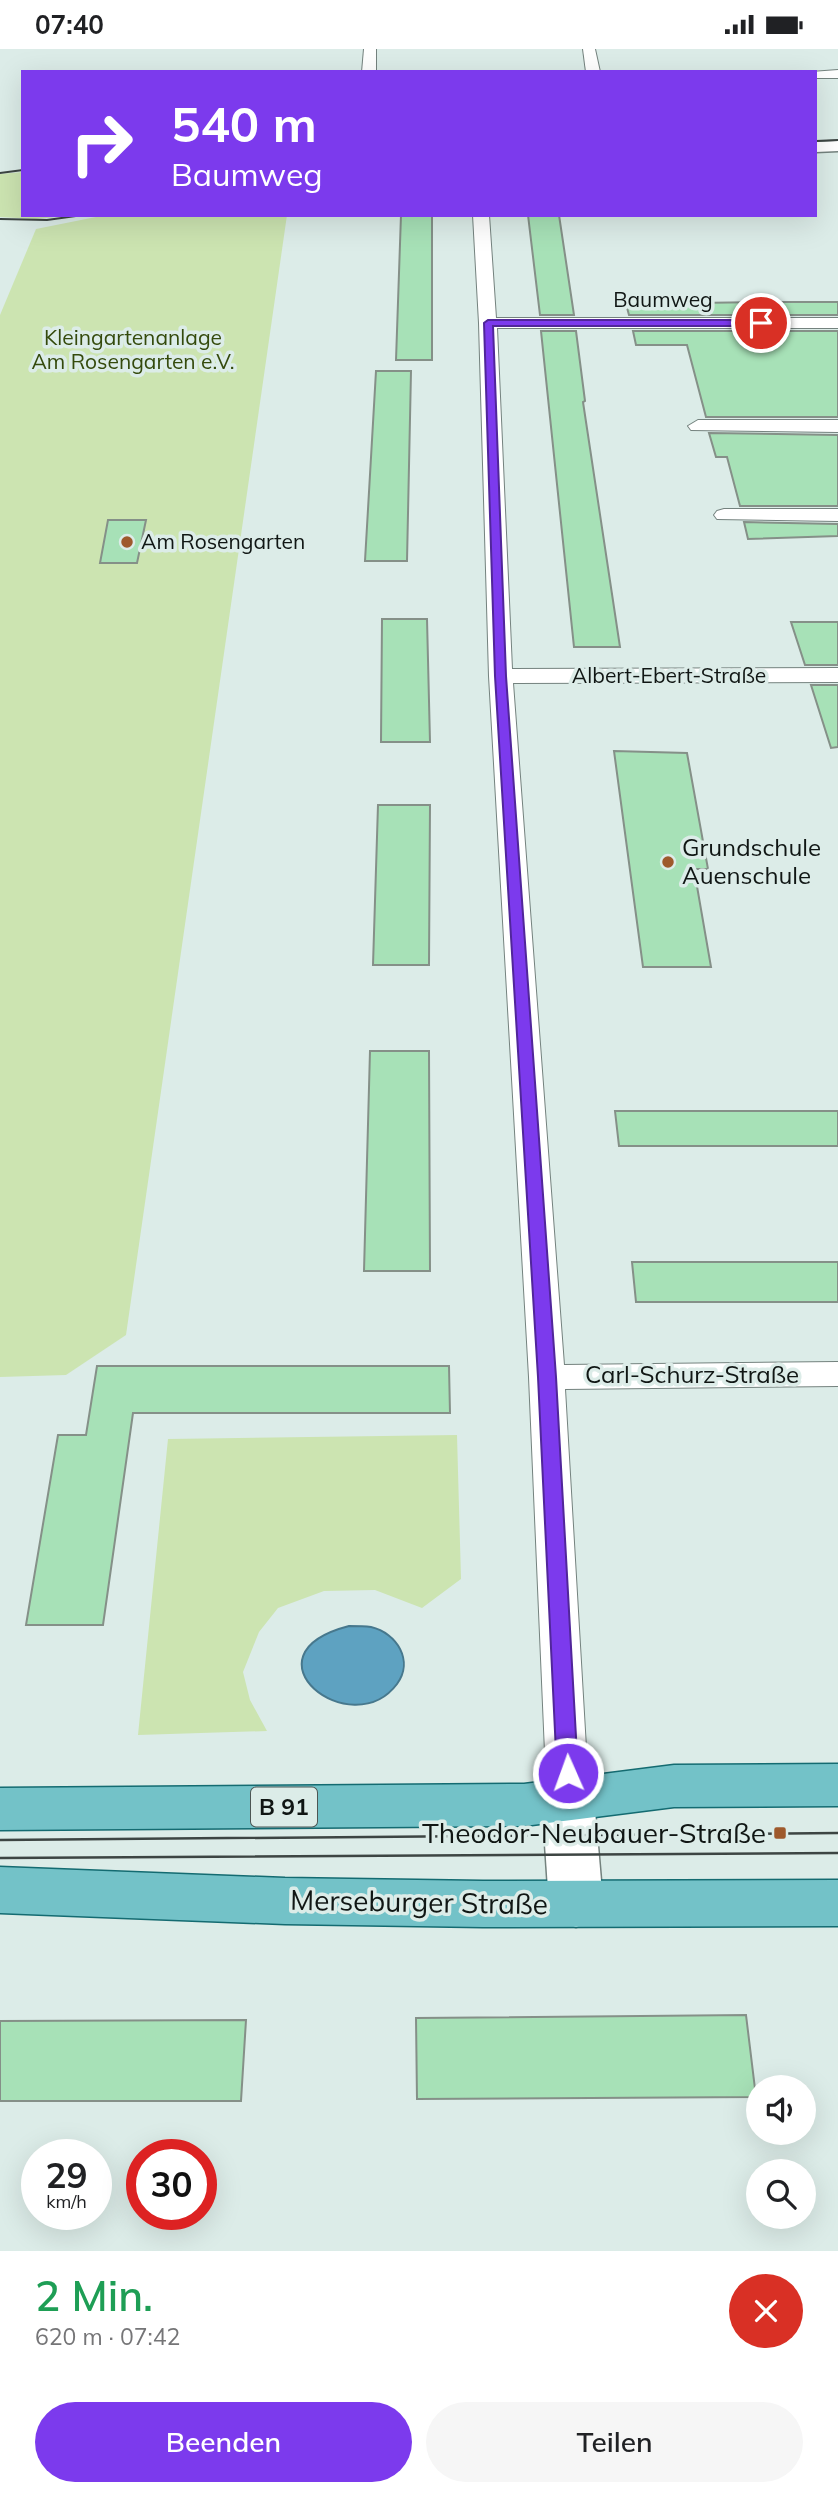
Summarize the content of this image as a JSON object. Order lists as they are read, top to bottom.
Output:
{
  "streets": {
    "main road": ["B 91", "Merseburger Straße"],
    "street": ["Baumweg", "Albert-Ebert-Straße", "Carl-Schurz-Straße"]
  },
  "parks": ["Kleingartenanlage Am Rosengarten e.V."],
  "places": {
    "other": ["Am Rosengarten", "Grundschule Auenschule"],
    "transit": ["Theodor-Neubauer-Straße"]
  },
  "page": {
    "status": "07:40",
    "turn": ["540 m", "Baumweg"],
    "speed": "29 km/h",
    "limit": "30",
    "heading": ["2 Min.", "620 m · 07:42"],
    "buttons": ["Beenden", "Teilen"]
  }
}
